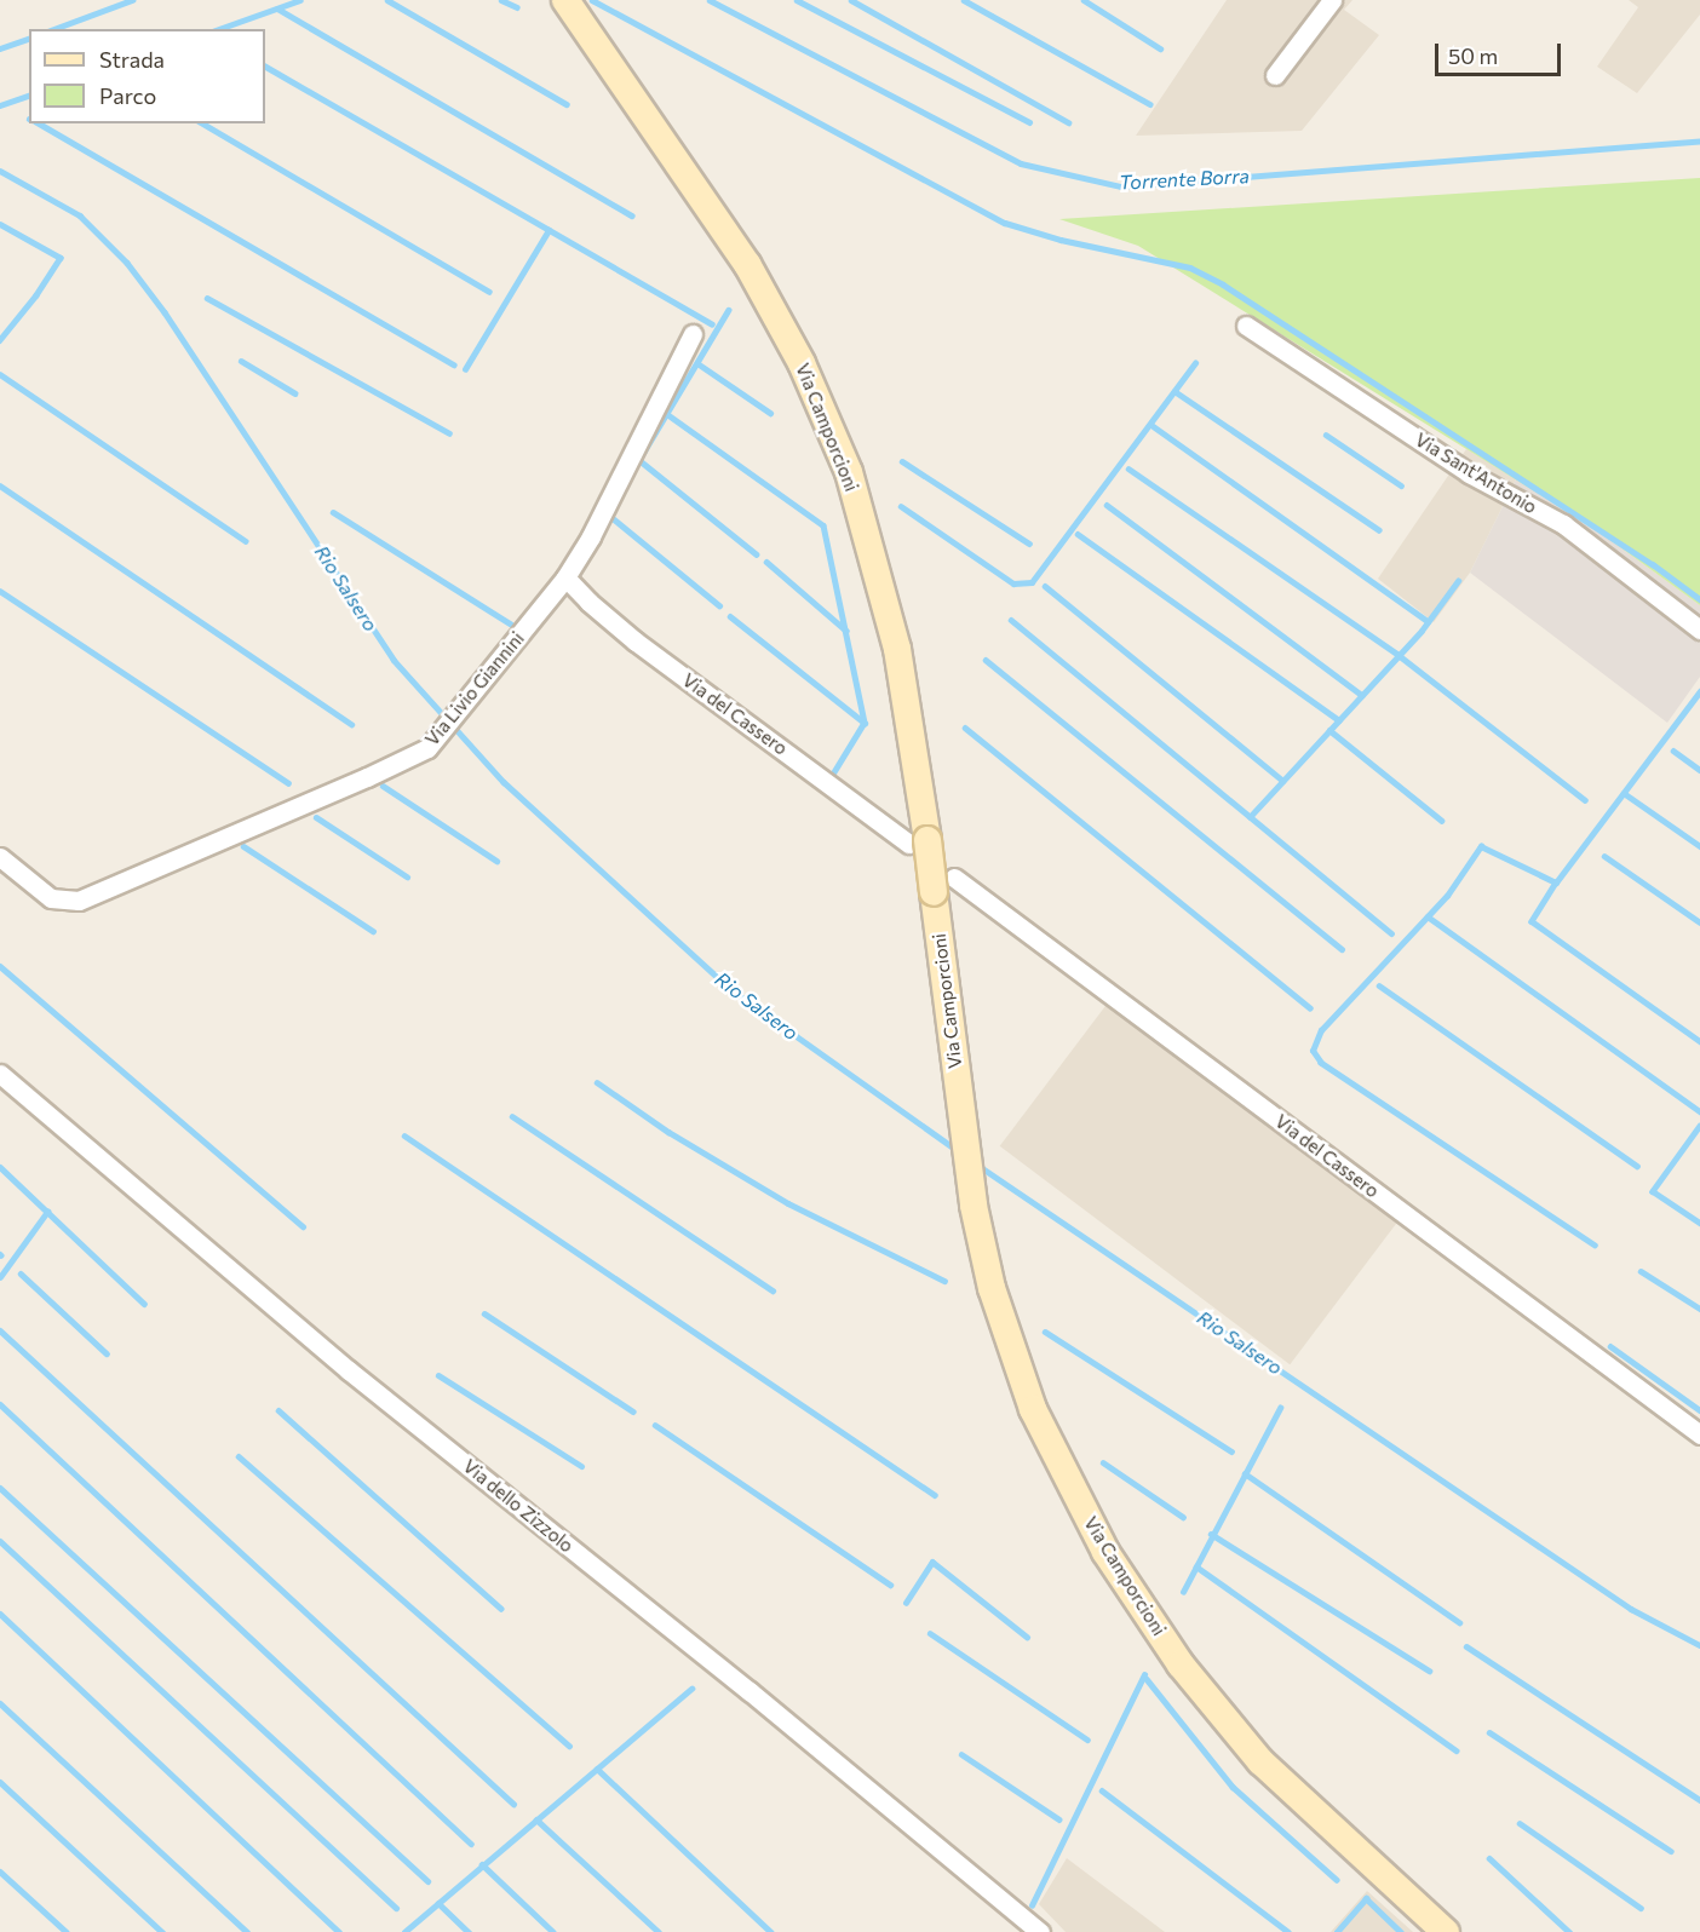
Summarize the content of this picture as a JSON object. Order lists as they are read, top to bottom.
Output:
{
  "streets": {
    "main road": ["Via Camporcioni"],
    "street": [
      "Via Sant'Antonio",
      "Via Livio Giannini",
      "Via del Cassero",
      "Via dello Zizzolo"
    ]
  },
  "crossings": [
    ["Via Camporcioni", "Via del Cassero"],
    ["Via Livio Giannini", "Via del Cassero"]
  ],
  "water": ["Torrente Borra", "Rio Salsero"],
  "legend": ["Strada", "Parco"],
  "scale_bar": "50 m"
}
